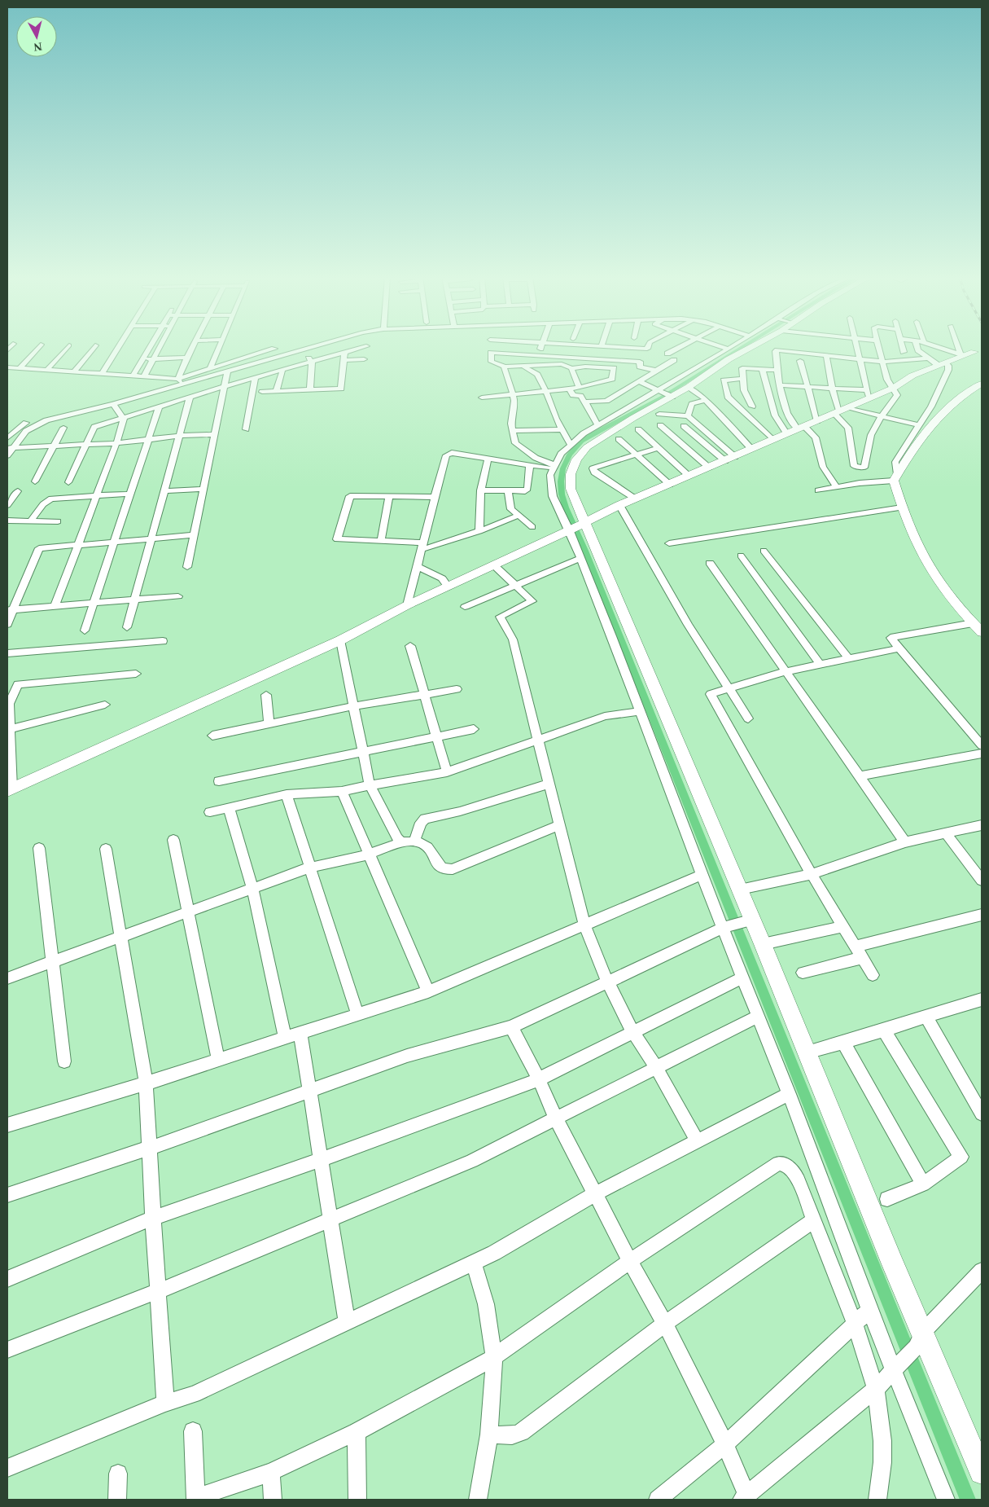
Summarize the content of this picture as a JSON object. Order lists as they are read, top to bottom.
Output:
{
  "north": "bottom"
}
